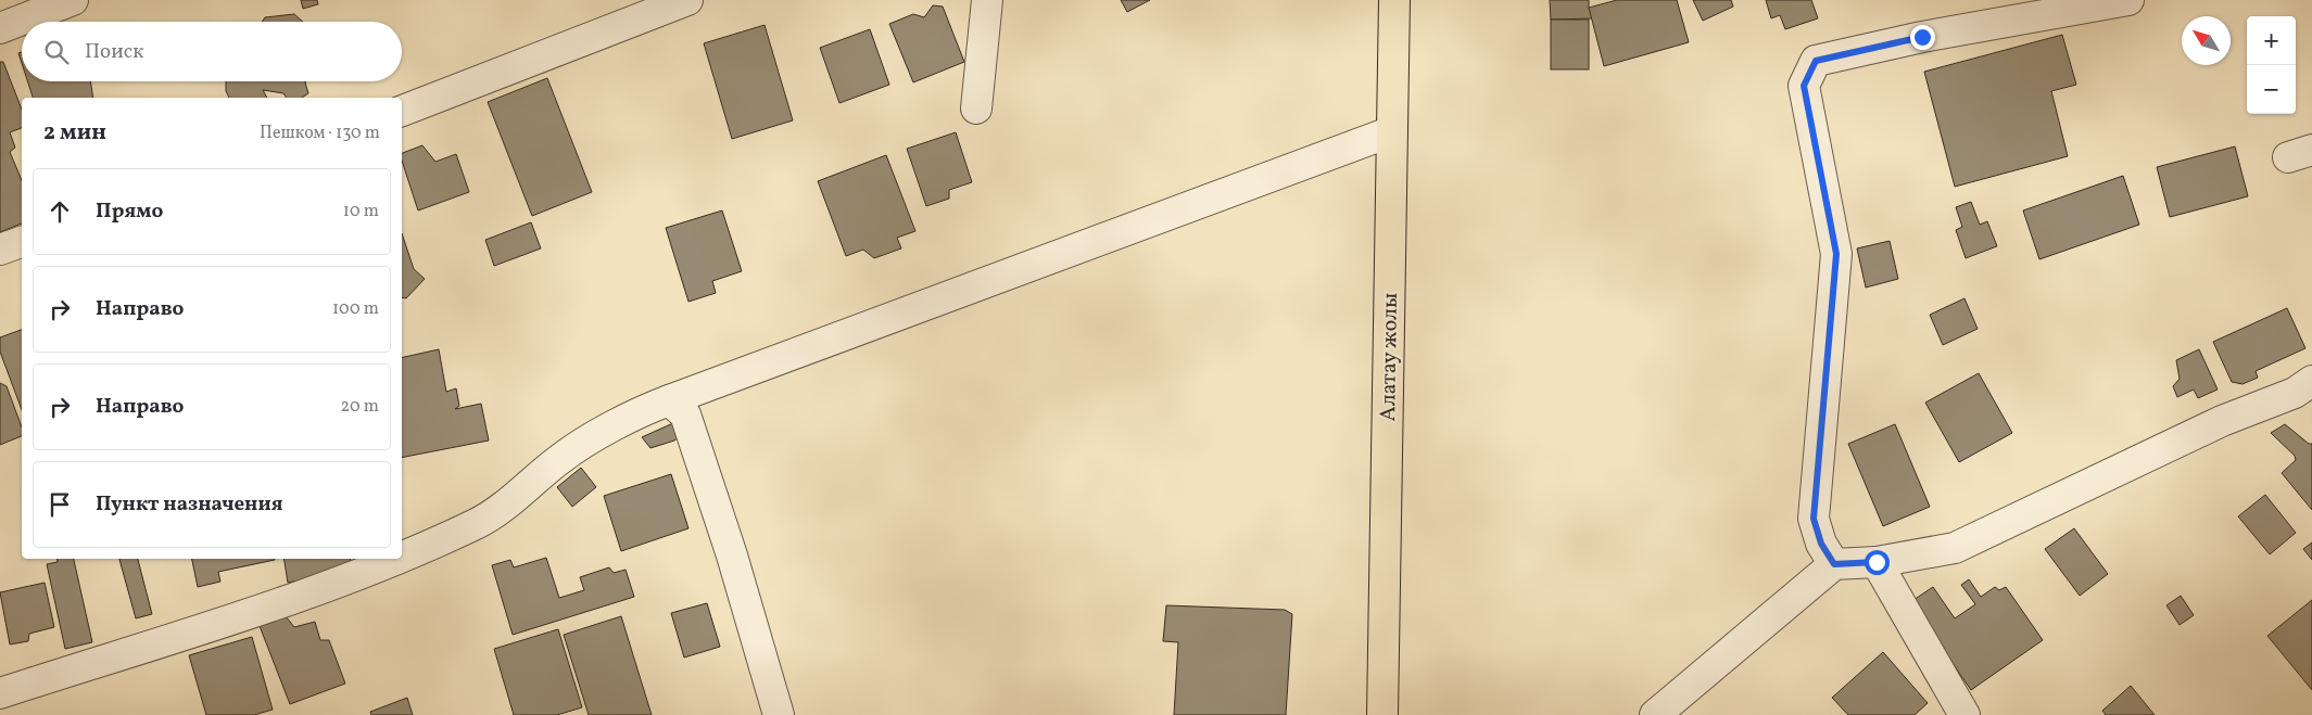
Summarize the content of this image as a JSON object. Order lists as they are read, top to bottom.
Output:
{
  "streets": {
    "main road": ["Алатау жолы"]
  },
  "north": "top left",
  "page": {
    "map_buttons": ["+", "−"],
    "search": "Поиск",
    "heading": ["2 мин", "Пешком · 130 m"],
    "list": [
      ["Прямо", "10 m"],
      ["Направо", "100 m"],
      ["Направо", "20 m"],
      "Пункт назначения"
    ]
  }
}
